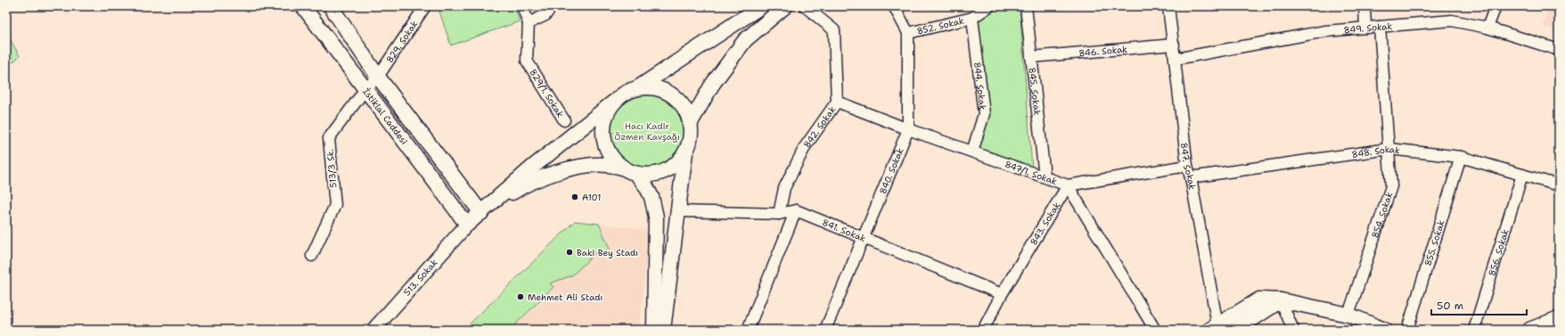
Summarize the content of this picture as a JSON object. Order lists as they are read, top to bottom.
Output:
{
  "streets": {
    "main road": ["İstiklal Caddesi"],
    "street": [
      "852. Sokak",
      "849. Sokak",
      "829. Sokak",
      "846. Sokak",
      "844. Sokak",
      "845. Sokak",
      "829/1. Sokak",
      "842. Sokak",
      "848. Sokak",
      "847. Sokak",
      "513/3 Sk.",
      "840. Sokak",
      "847/1. Sokak",
      "854. Sokak",
      "843. Sokak",
      "841. Sokak",
      "855. Sokak",
      "856. Sokak",
      "513. Sokak"
    ]
  },
  "crossings": [
    ["852. Sokak", "844. Sokak"],
    ["852. Sokak", "840. Sokak"],
    ["849. Sokak", "847. Sokak"],
    ["849. Sokak", "854. Sokak"],
    ["829. Sokak", "İstiklal Caddesi"],
    ["829. Sokak", "513/3 Sk."],
    ["846. Sokak", "845. Sokak"],
    ["846. Sokak", "847. Sokak"],
    ["844. Sokak", "847/1. Sokak"],
    ["845. Sokak", "847/1. Sokak"],
    ["İstiklal Caddesi", "513/3 Sk."],
    ["İstiklal Caddesi", "513. Sokak"],
    ["842. Sokak", "847/1. Sokak"],
    ["848. Sokak", "847. Sokak"],
    ["848. Sokak", "854. Sokak"],
    ["848. Sokak", "855. Sokak"],
    ["848. Sokak", "856. Sokak"],
    ["840. Sokak", "847/1. Sokak"],
    ["840. Sokak", "841. Sokak"],
    ["847/1. Sokak", "843. Sokak"],
    ["843. Sokak", "841. Sokak"]
  ],
  "parks": ["Hacı Kadir Özmen Kavşağı"],
  "places": ["A101", "Baki Bey Stadı", "Mehmet Ali Stadı"],
  "scale_bar": "50 m"
}
